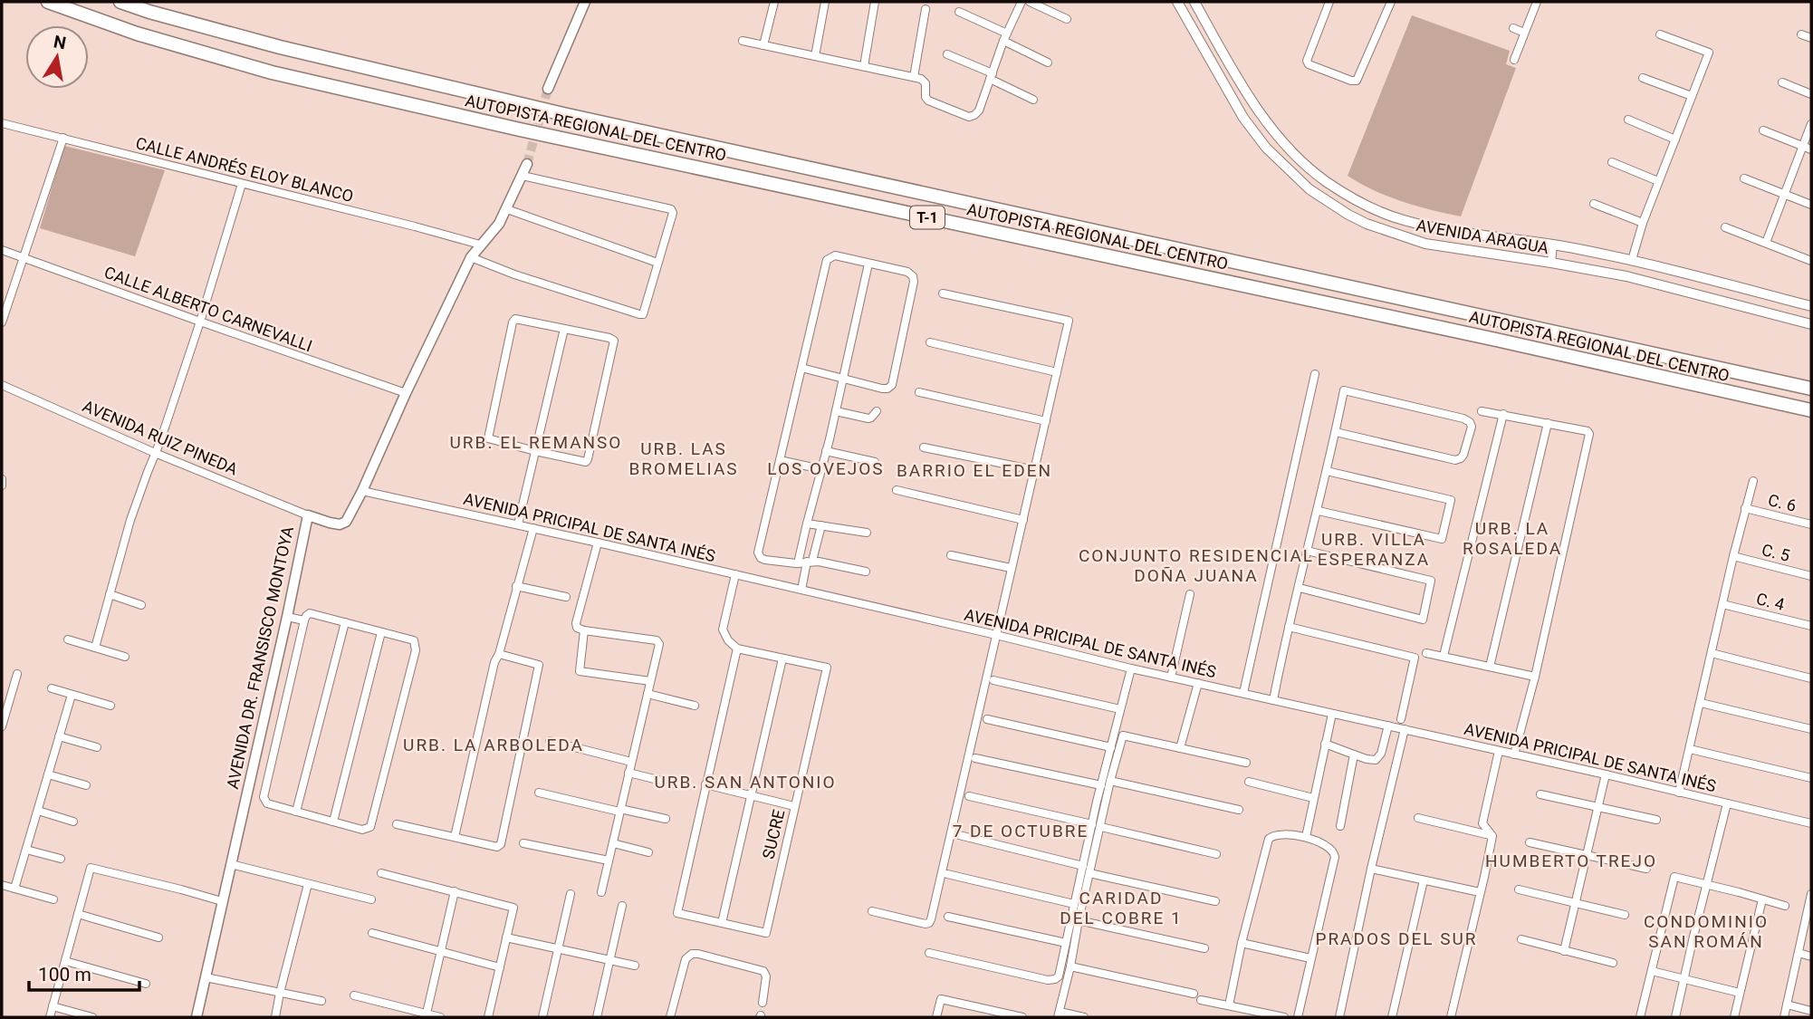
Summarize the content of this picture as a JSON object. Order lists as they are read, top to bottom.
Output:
{
  "streets": {
    "highway": ["AUTOPISTA REGIONAL DEL CENTRO", "T-1"],
    "main road": ["AVENIDA DR. FRANSISCO MONTOYA"],
    "street": [
      "CALLE ANDRÉS ELOY BLANCO",
      "AVENIDA ARAGUA",
      "CALLE ALBERTO CARNEVALLI",
      "AVENIDA RUIZ PINEDA",
      "C. 6",
      "AVENIDA PRICIPAL DE SANTA INÉS",
      "C. 5",
      "C. 4",
      "SUCRE"
    ]
  },
  "crossings": [
    ["CALLE ANDRÉS ELOY BLANCO", "AVENIDA DR. FRANSISCO MONTOYA"],
    ["CALLE ALBERTO CARNEVALLI", "AVENIDA DR. FRANSISCO MONTOYA"],
    ["AVENIDA RUIZ PINEDA", "AVENIDA DR. FRANSISCO MONTOYA"],
    ["AVENIDA PRICIPAL DE SANTA INÉS", "AVENIDA DR. FRANSISCO MONTOYA"]
  ],
  "districts": [
    "URB. EL REMANSO",
    "URB. LAS BROMELIAS",
    "LOS OVEJOS",
    "BARRIO EL EDEN",
    "URB. LA ROSALEDA",
    "URB. VILLA ESPERANZA",
    "CONJUNTO RESIDENCIAL DOÑA JUANA",
    "URB. LA ARBOLEDA",
    "URB. SAN ANTONIO",
    "7 DE OCTUBRE",
    "HUMBERTO TREJO",
    "CARIDAD DEL COBRE 1",
    "CONDOMINIO SAN ROMÁN",
    "PRADOS DEL SUR"
  ],
  "scale_bar": "100 m",
  "north": "top"
}
